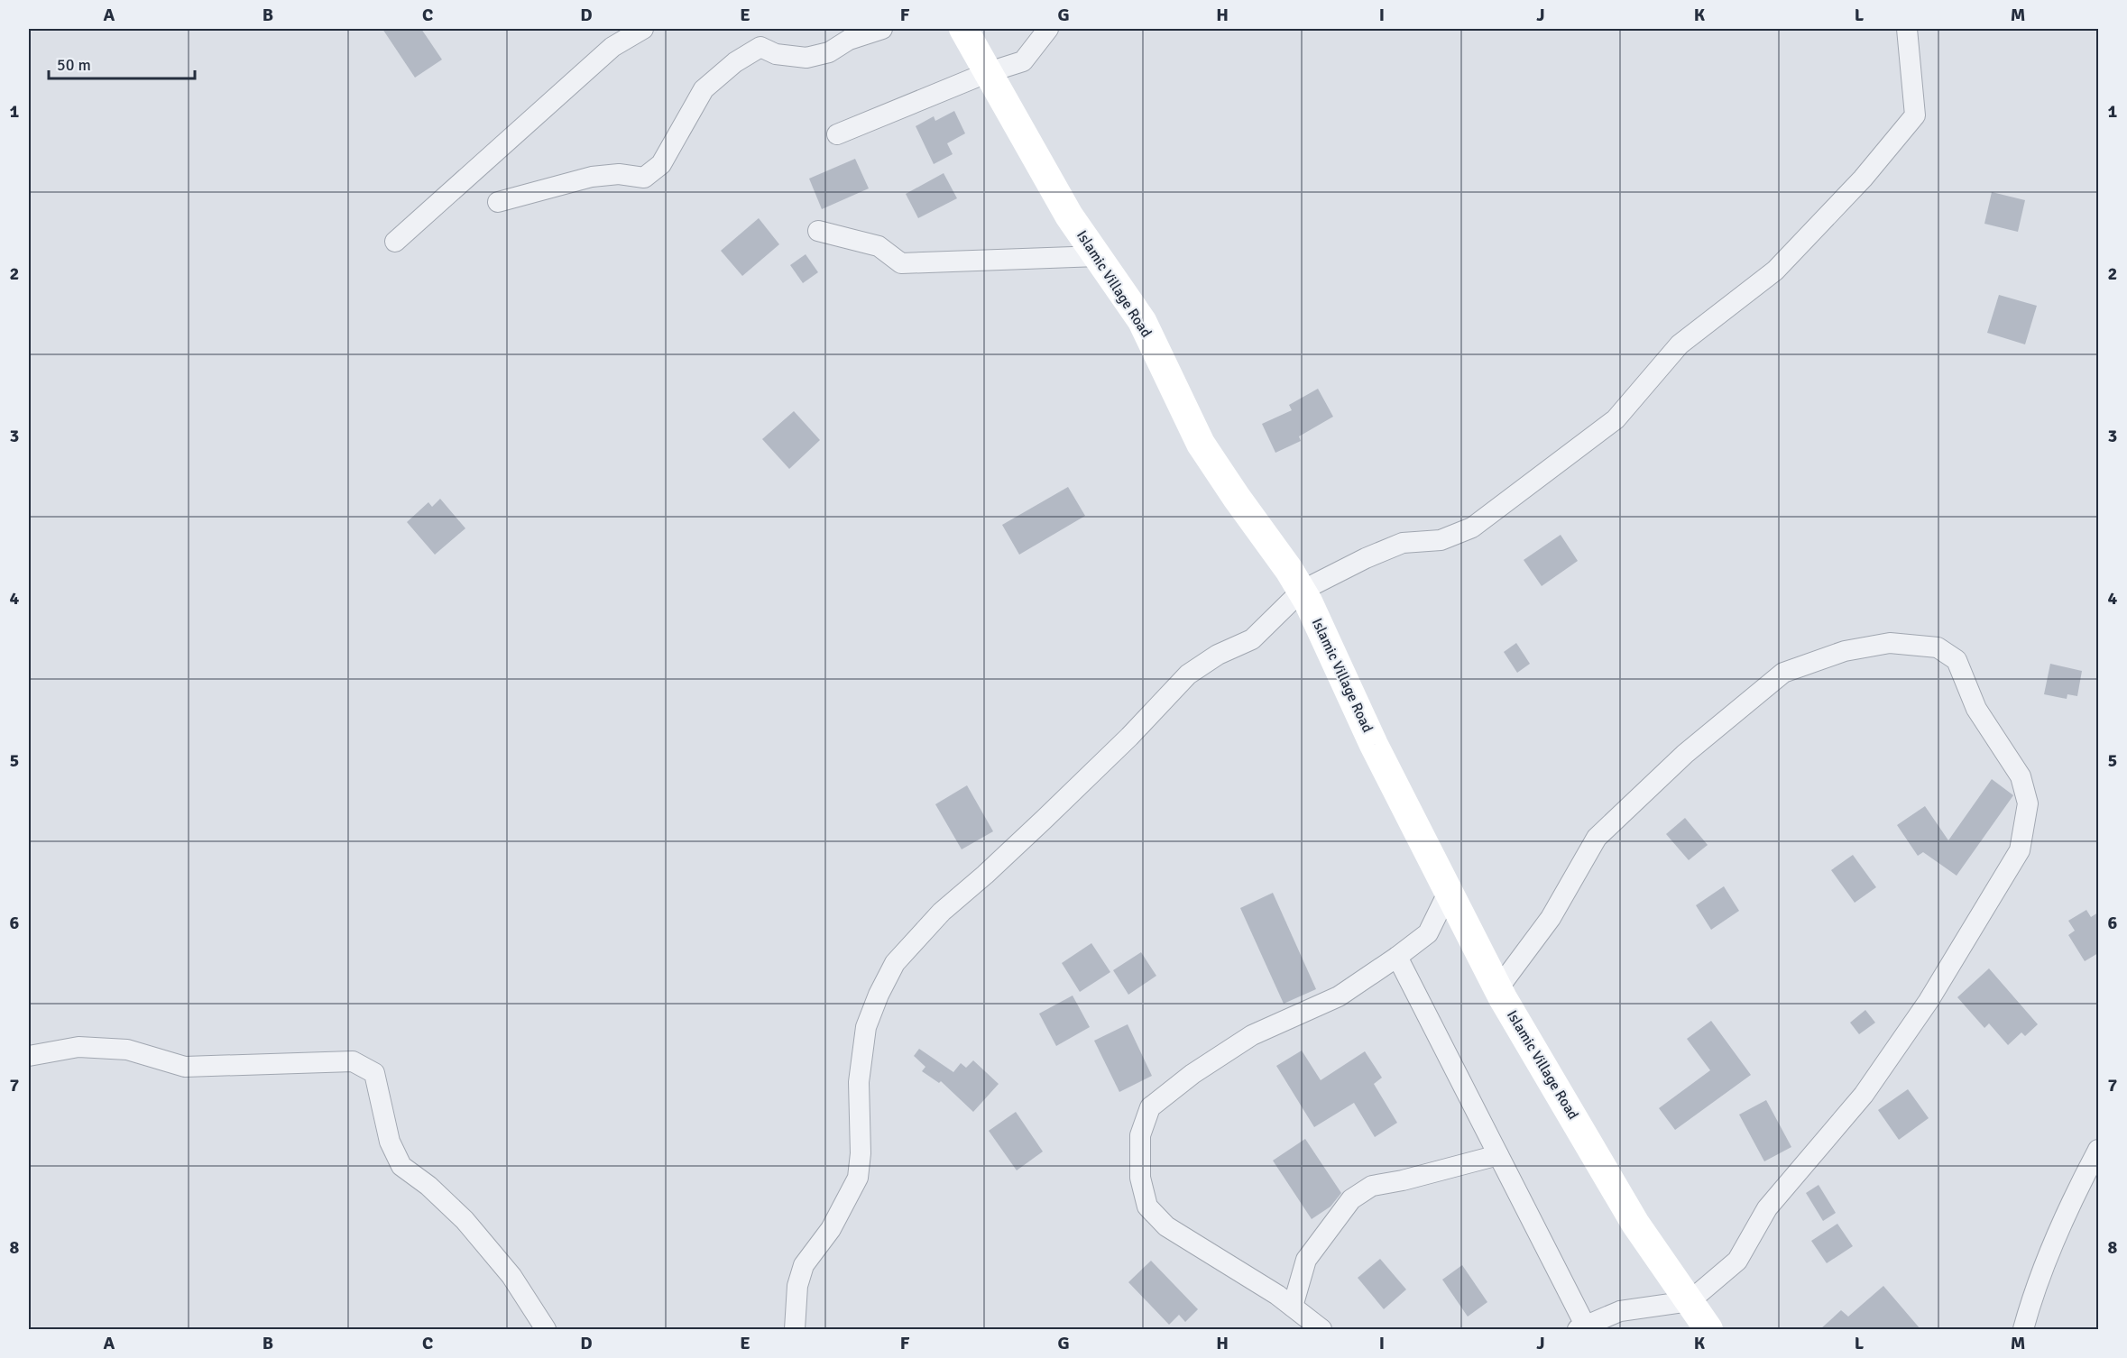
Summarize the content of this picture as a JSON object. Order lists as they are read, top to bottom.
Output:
{
  "streets": {
    "street": ["Islamic Village Road"]
  },
  "scale_bar": "50 m",
  "grid": {
    "columns": [
      "A",
      "B",
      "C",
      "D",
      "E",
      "F",
      "G",
      "H",
      "I",
      "J",
      "K",
      "L",
      "M"
    ],
    "rows": [
      "1",
      "2",
      "3",
      "4",
      "5",
      "6",
      "7",
      "8"
    ]
  }
}
